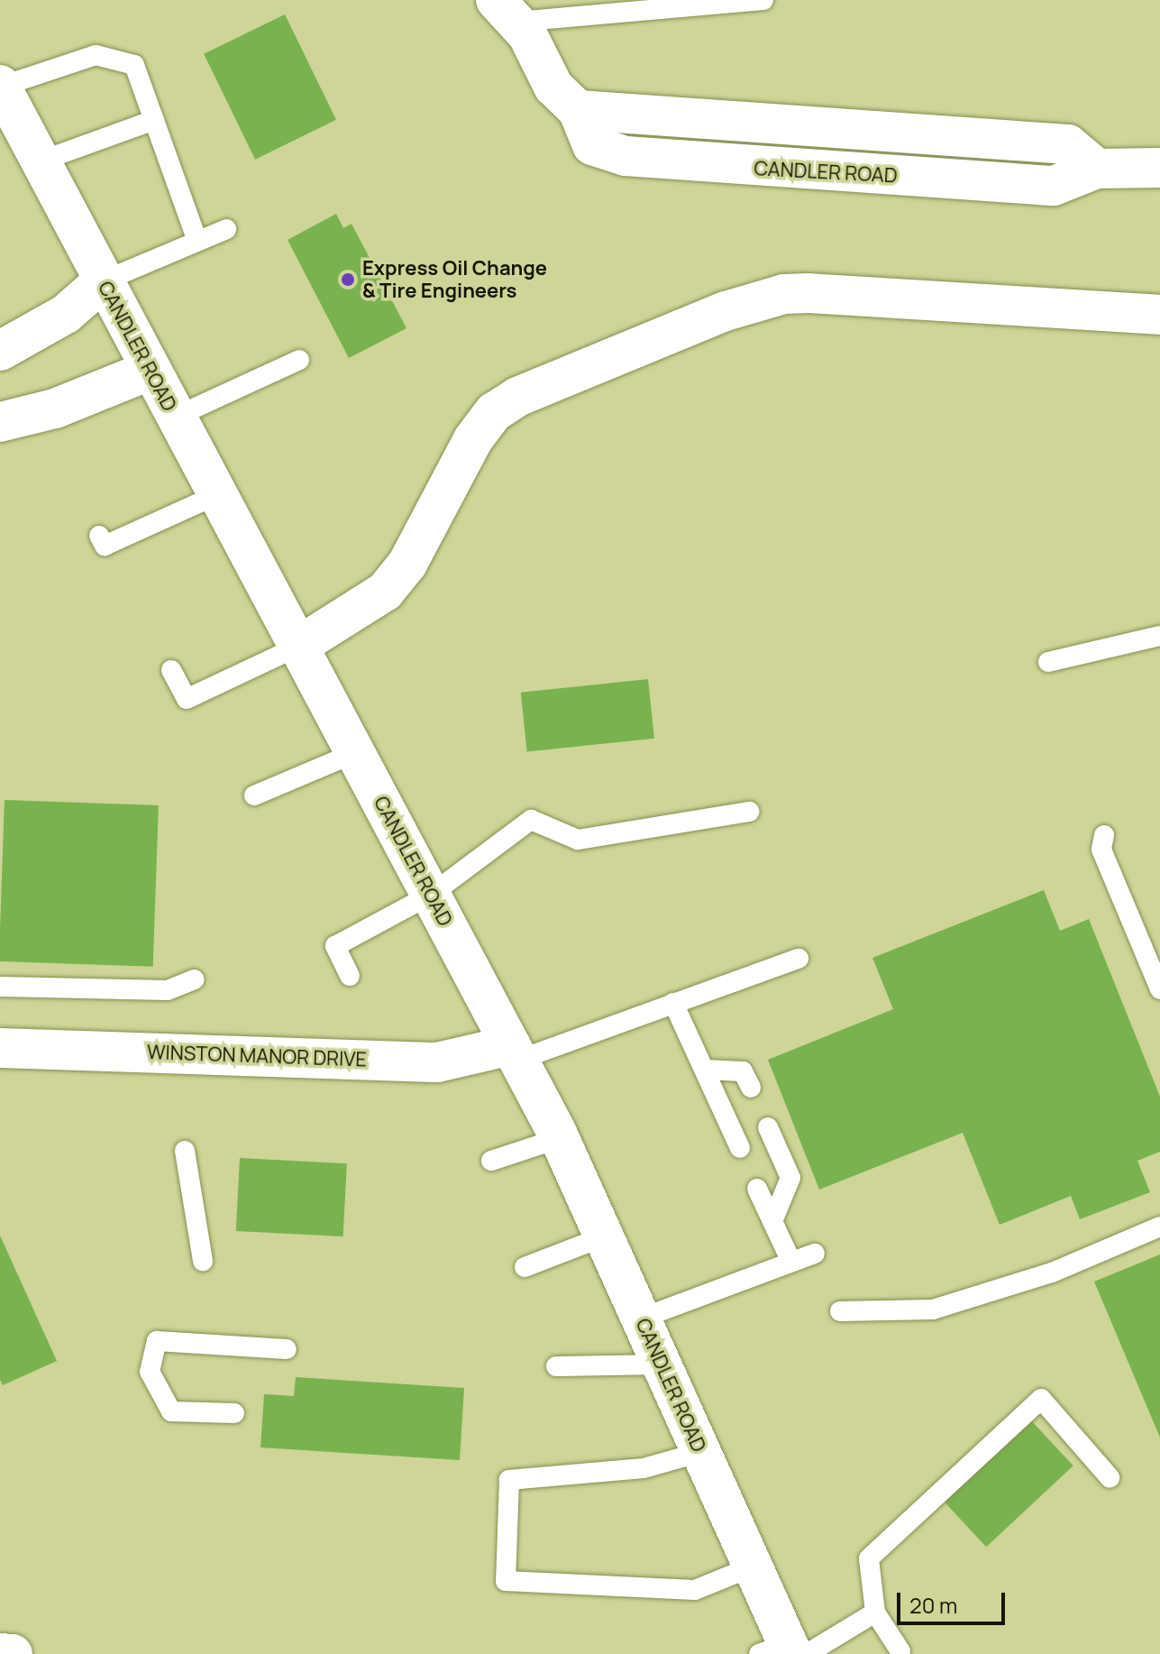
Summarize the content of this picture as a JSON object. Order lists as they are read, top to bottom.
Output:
{
  "streets": {
    "street": ["CANDLER ROAD", "WINSTON MANOR DRIVE"]
  },
  "crossings": [
    ["CANDLER ROAD", "WINSTON MANOR DRIVE"]
  ],
  "places": ["Express Oil Change & Tire Engineers"],
  "scale_bar": "20 m"
}
